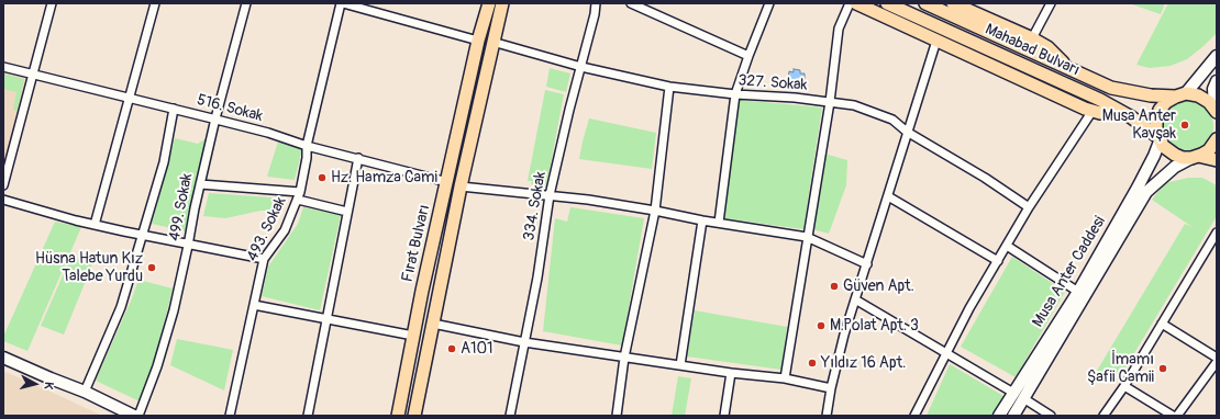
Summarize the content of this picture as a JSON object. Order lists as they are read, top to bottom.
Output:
{
  "streets": {
    "main road": ["Mahabad Bulvarı", "Fırat Bulvarı", "Musa Anter Caddesi"],
    "street": [
      "327. Sokak",
      "516. Sokak",
      "334. Sokak",
      "499. Sokak",
      "493. Sokak"
    ]
  },
  "crossings": [
    ["Mahabad Bulvarı", "Musa Anter Caddesi"],
    ["327. Sokak", "334. Sokak"],
    ["327. Sokak", "Fırat Bulvarı"],
    ["516. Sokak", "499. Sokak"],
    ["516. Sokak", "493. Sokak"],
    ["516. Sokak", "Fırat Bulvarı"]
  ],
  "places": [
    "Musa Anter Kavşak",
    "Hz. Hamza Cami",
    "Hüsna Hatun Kız Talebe Yurdu",
    "Güven Apt.",
    "M.Polat Apt. 3",
    "A101",
    "Yıldız 16 Apt.",
    "İmamı Şafii Camii"
  ],
  "north": "right"
}
